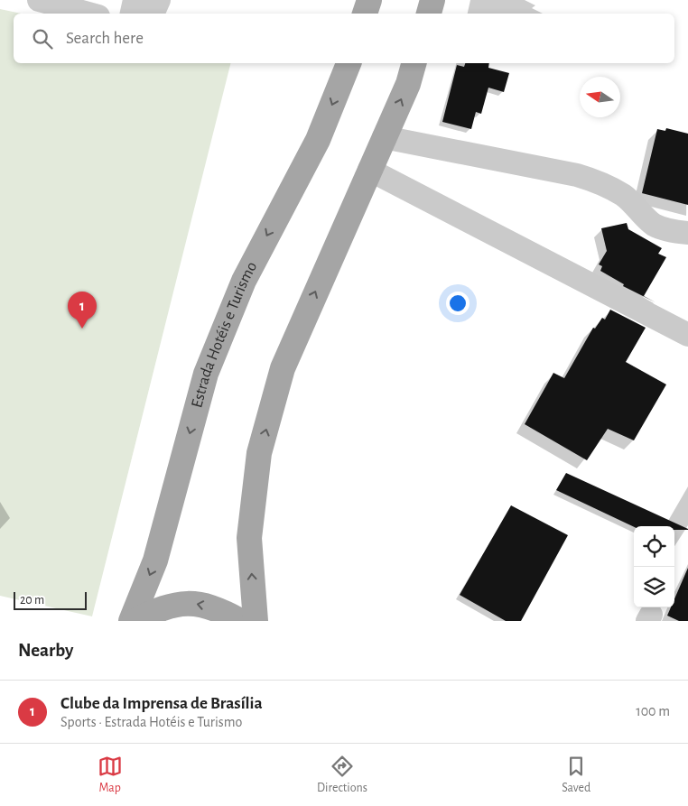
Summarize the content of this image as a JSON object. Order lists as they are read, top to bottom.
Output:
{
  "streets": {
    "main road": ["Estrada Hotéis e Turismo"]
  },
  "scale_bar": "20 m",
  "north": "left",
  "page": {
    "search": "Search here",
    "pins": "1",
    "scale": "20 m",
    "heading": "Nearby",
    "list": [
      {
        "mark": "1",
        "name": "Clube da Imprensa de Brasília",
        "note": "Sports · Estrada Hotéis e Turismo",
        "value": "100 m"
      }
    ],
    "nav": ["Map", "Directions", "Saved"]
  }
}
